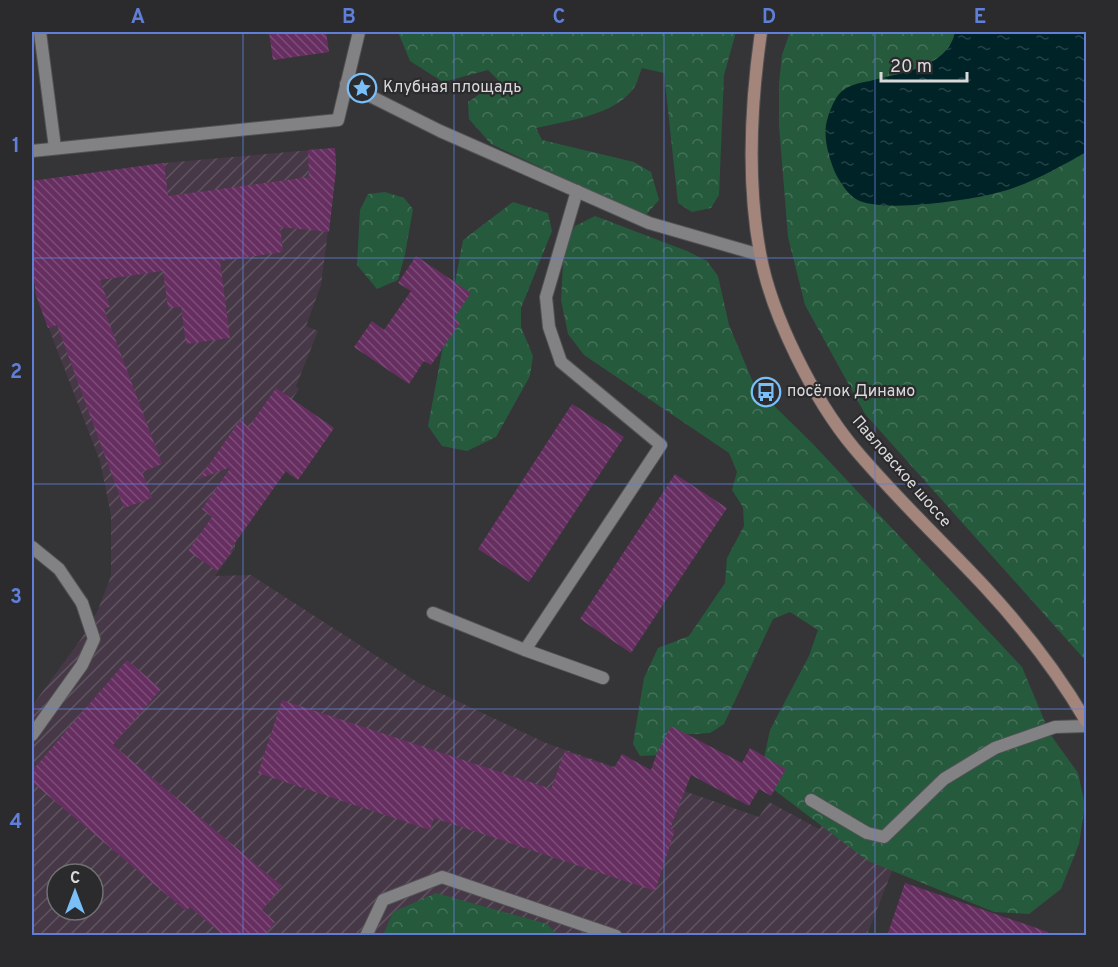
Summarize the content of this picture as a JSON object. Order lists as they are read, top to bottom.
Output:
{
  "streets": {
    "main road": ["Павловское шоссе"]
  },
  "places": {
    "place": ["Клубная площадь"],
    "bus stop": ["посёлок Динамо"]
  },
  "scale_bar": "20 m",
  "north": "top",
  "grid": {
    "columns": [
      "A",
      "B",
      "C",
      "D",
      "E"
    ],
    "rows": [
      "1",
      "2",
      "3",
      "4"
    ]
  }
}
